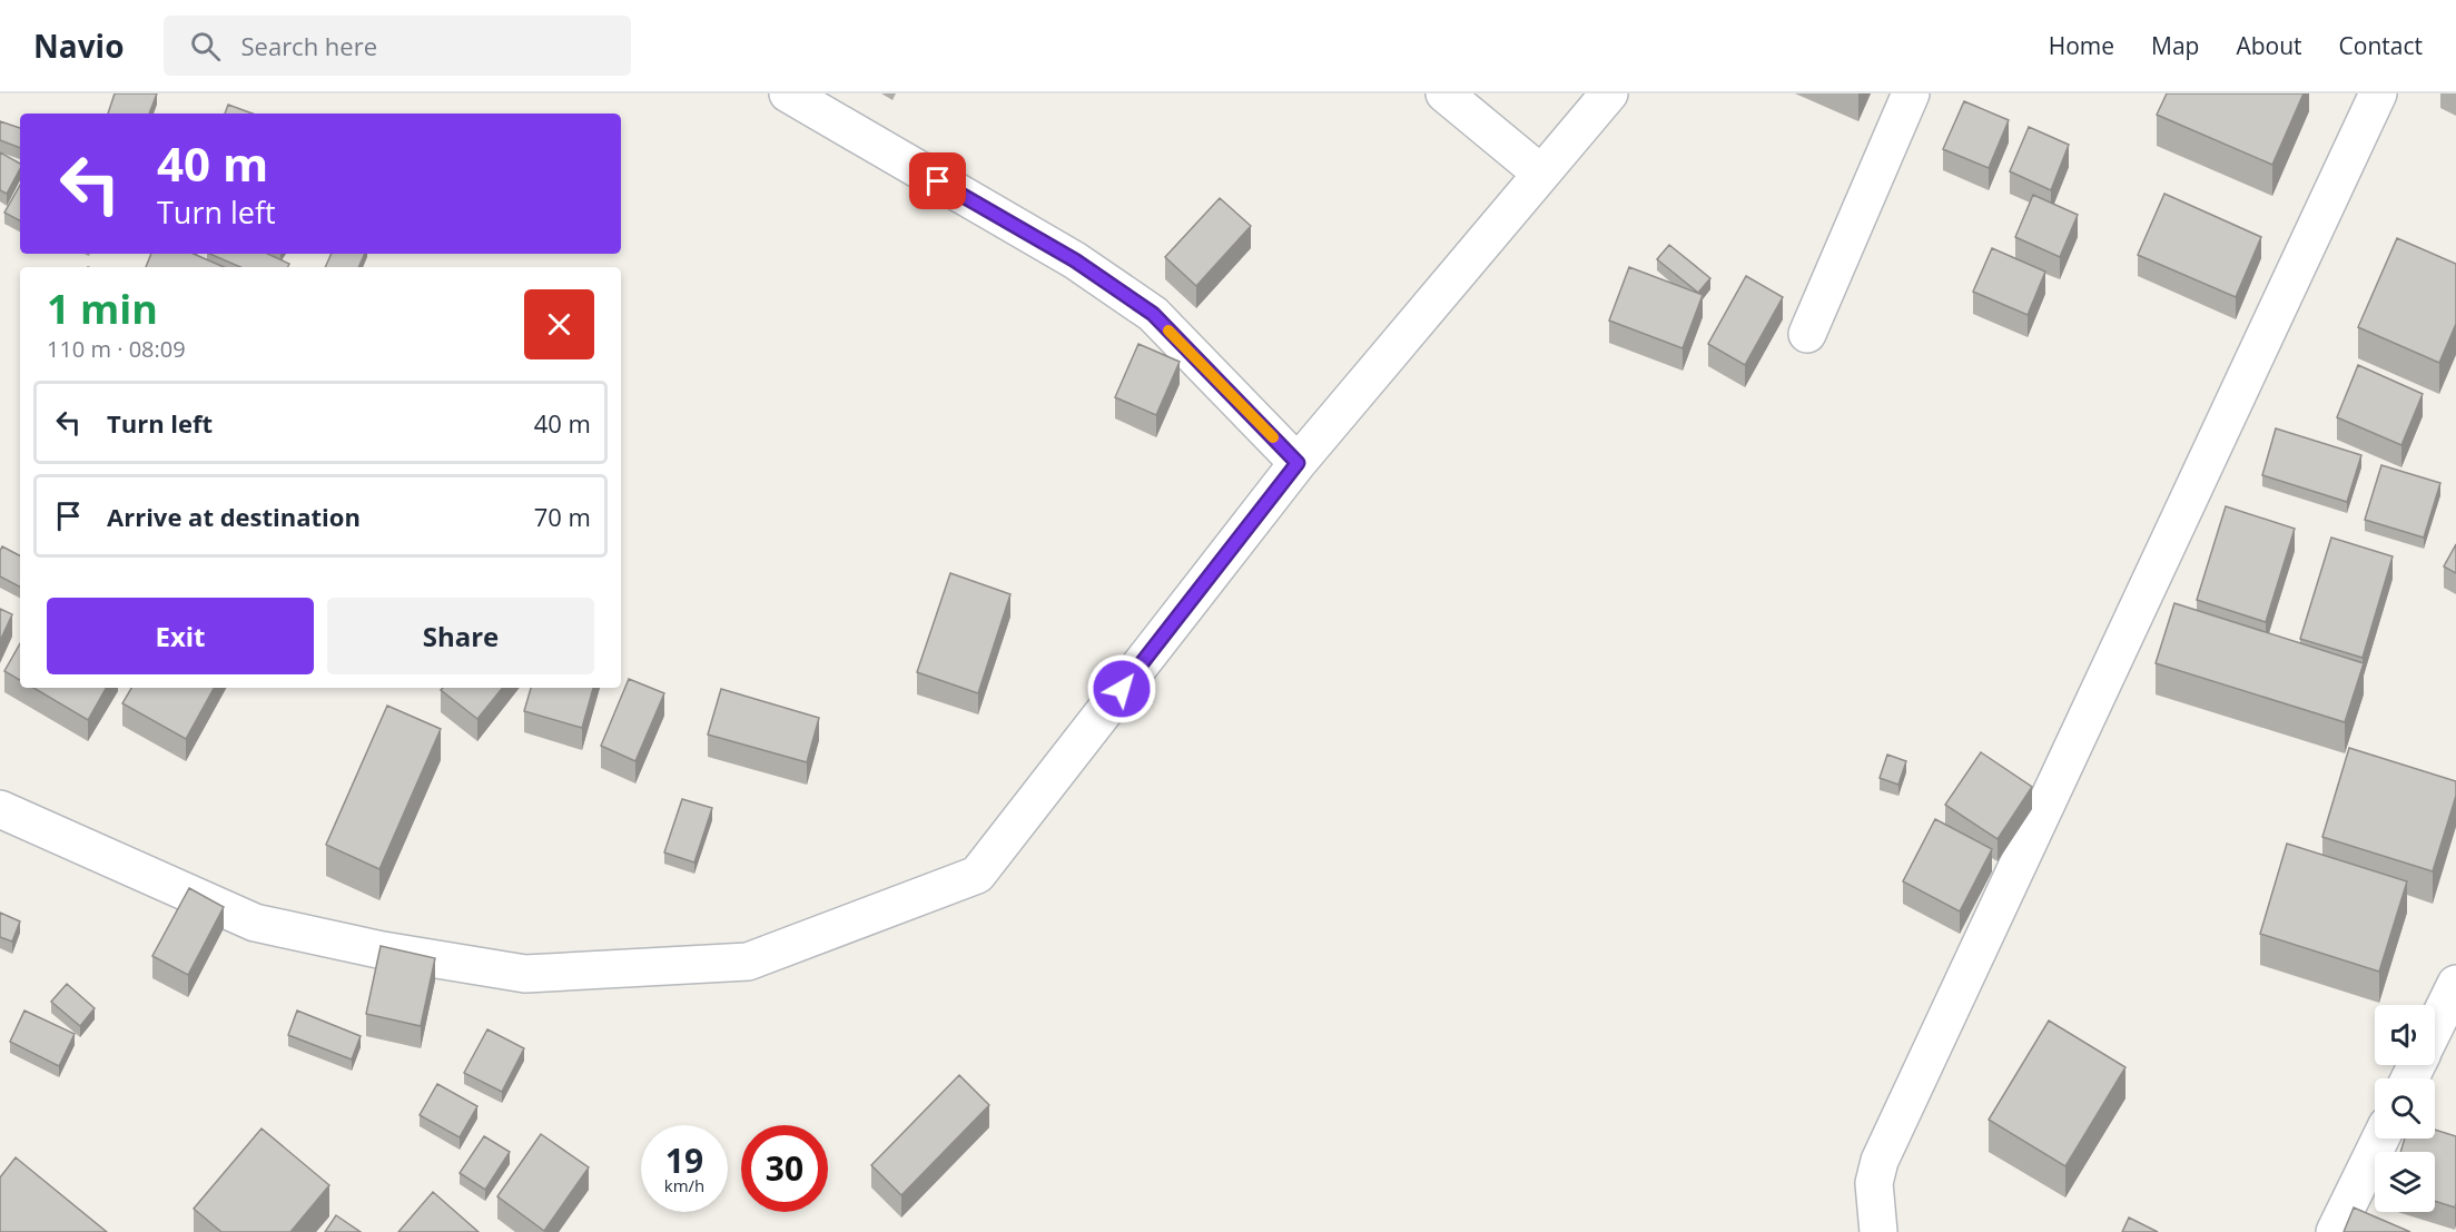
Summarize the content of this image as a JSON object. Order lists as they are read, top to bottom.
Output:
{
  "page": {
    "header": "Navio",
    "search": "Search here",
    "nav": [
      "Home",
      "Map",
      "About",
      "Contact"
    ],
    "turn": ["40 m", "Turn left"],
    "heading": ["1 min", "110 m · 08:09"],
    "list": [
      {
        "name": "Turn left",
        "value": "40 m"
      },
      {
        "name": "Arrive at destination",
        "value": "70 m"
      }
    ],
    "buttons": ["Exit", "Share"],
    "speed": "19 km/h",
    "limit": "30"
  }
}
